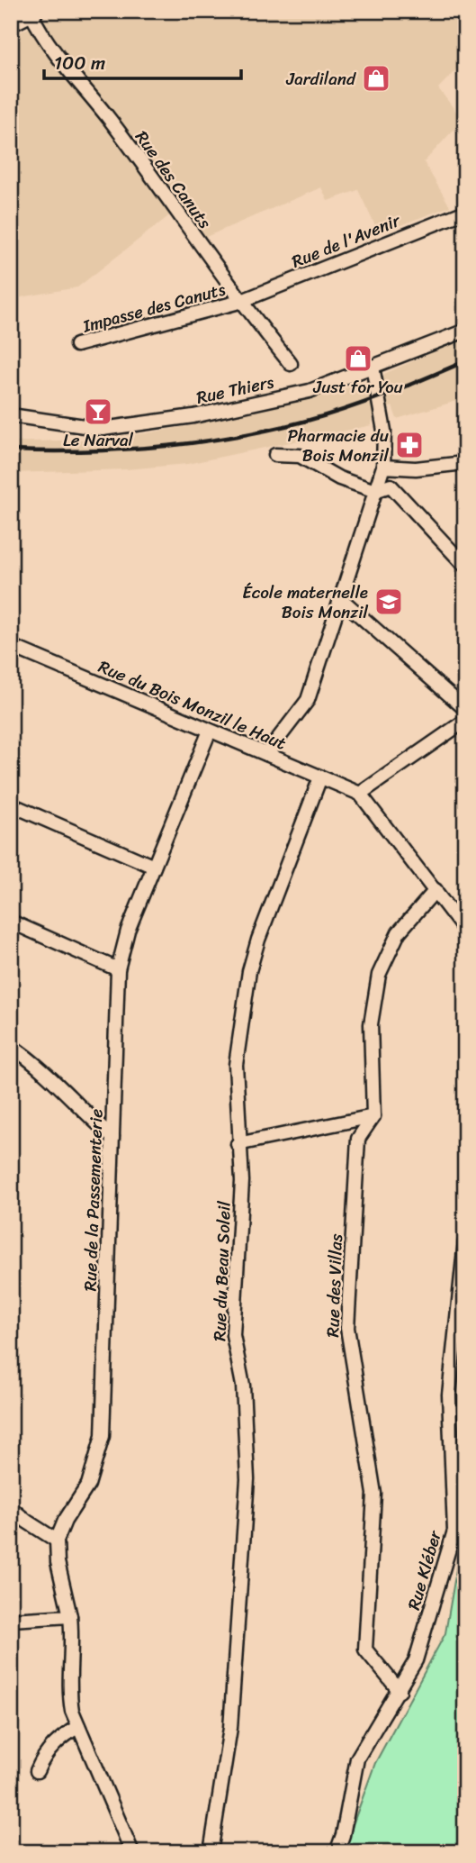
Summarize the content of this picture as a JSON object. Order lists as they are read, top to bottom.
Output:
{
  "streets": {
    "street": [
      "Rue des Canuts",
      "Rue de l'Avenir",
      "Impasse des Canuts",
      "Rue Thiers",
      "Rue du Bois Monzil le Haut",
      "Rue de la Passementerie",
      "Rue du Beau Soleil",
      "Rue des Villas",
      "Rue Kléber"
    ]
  },
  "crossings": [
    ["Rue des Canuts", "Rue de l'Avenir"],
    ["Rue des Canuts", "Impasse des Canuts"],
    ["Rue de l'Avenir", "Impasse des Canuts"],
    ["Rue du Bois Monzil le Haut", "Rue de la Passementerie"],
    ["Rue du Bois Monzil le Haut", "Rue du Beau Soleil"],
    ["Rue des Villas", "Rue Kléber"]
  ],
  "places": {
    "shop": ["Jardiland", "Just for You"],
    "bar": ["Le Narval"],
    "pharmacy": ["Pharmacie du Bois Monzil"],
    "school or university": ["École maternelle Bois Monzil"]
  },
  "scale_bar": "100 m"
}
